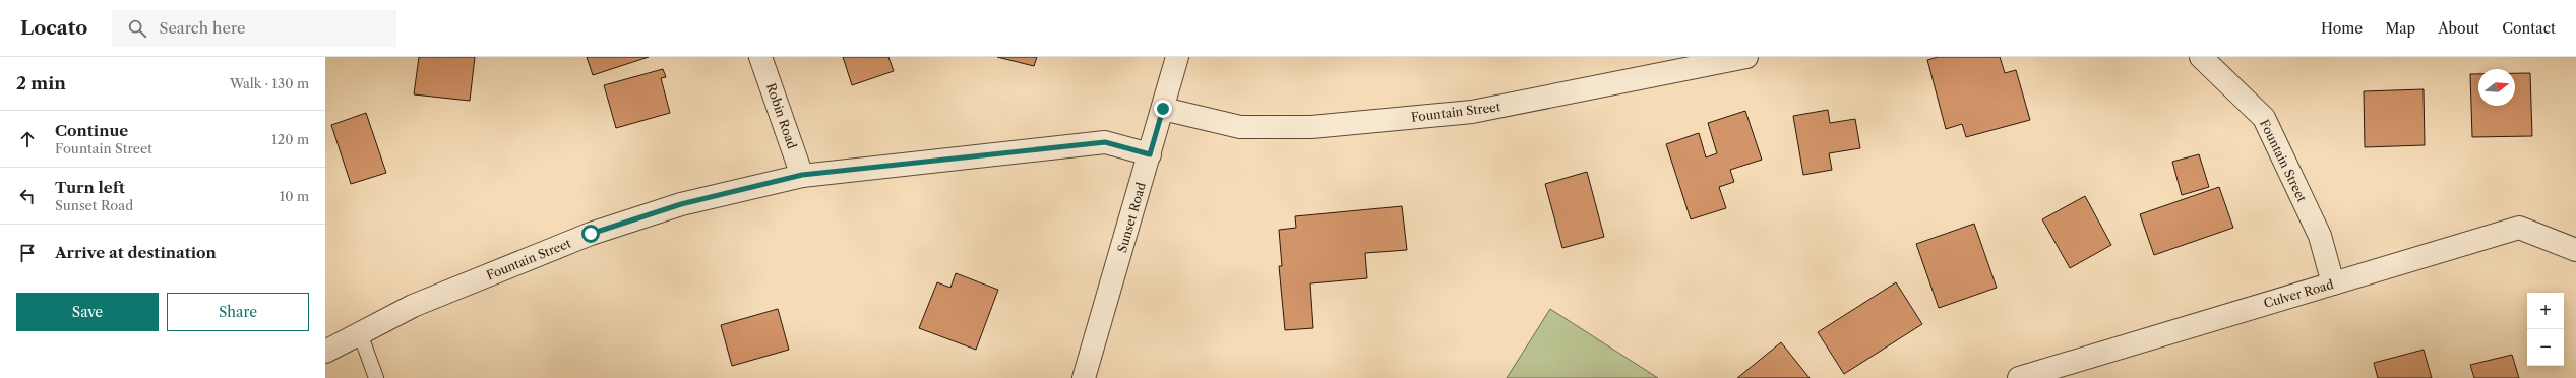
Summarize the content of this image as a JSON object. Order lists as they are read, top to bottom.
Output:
{
  "streets": {
    "street": [
      "Fountain Street",
      "Robin Road",
      "Sunset Road",
      "Culver Road"
    ]
  },
  "crossings": [
    ["Fountain Street", "Robin Road"],
    ["Fountain Street", "Sunset Road"],
    ["Fountain Street", "Culver Road"]
  ],
  "north": "right",
  "page": {
    "header": "Locato",
    "search": "Search here",
    "nav": [
      "Home",
      "Map",
      "About",
      "Contact"
    ],
    "heading": ["2 min", "Walk · 130 m"],
    "list": [
      ["Continue", "Fountain Street", "120 m"],
      ["Turn left", "Sunset Road", "10 m"],
      "Arrive at destination"
    ],
    "buttons": ["Save", "Share"],
    "map_buttons": ["+", "−"]
  }
}
